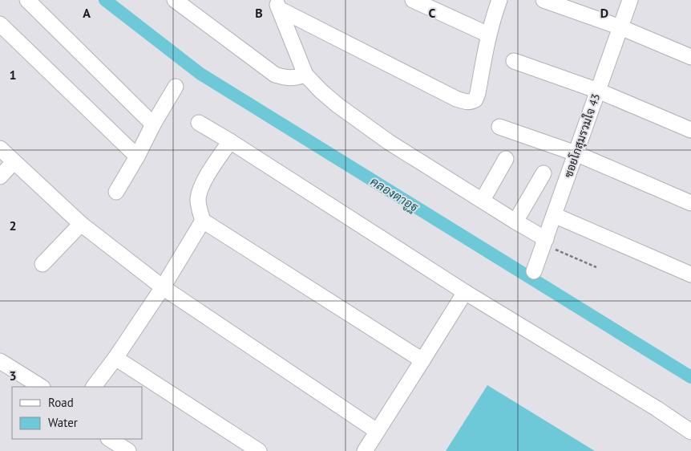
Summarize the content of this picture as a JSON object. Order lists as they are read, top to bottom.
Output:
{
  "streets": {
    "street": ["ซอยโกสุมรวมใจ 43"]
  },
  "water": ["คลองตาอูฐ"],
  "legend": ["Road", "Water"],
  "grid": {
    "columns": [
      "A",
      "B",
      "C",
      "D"
    ],
    "rows": ["1", "2", "3"]
  }
}
